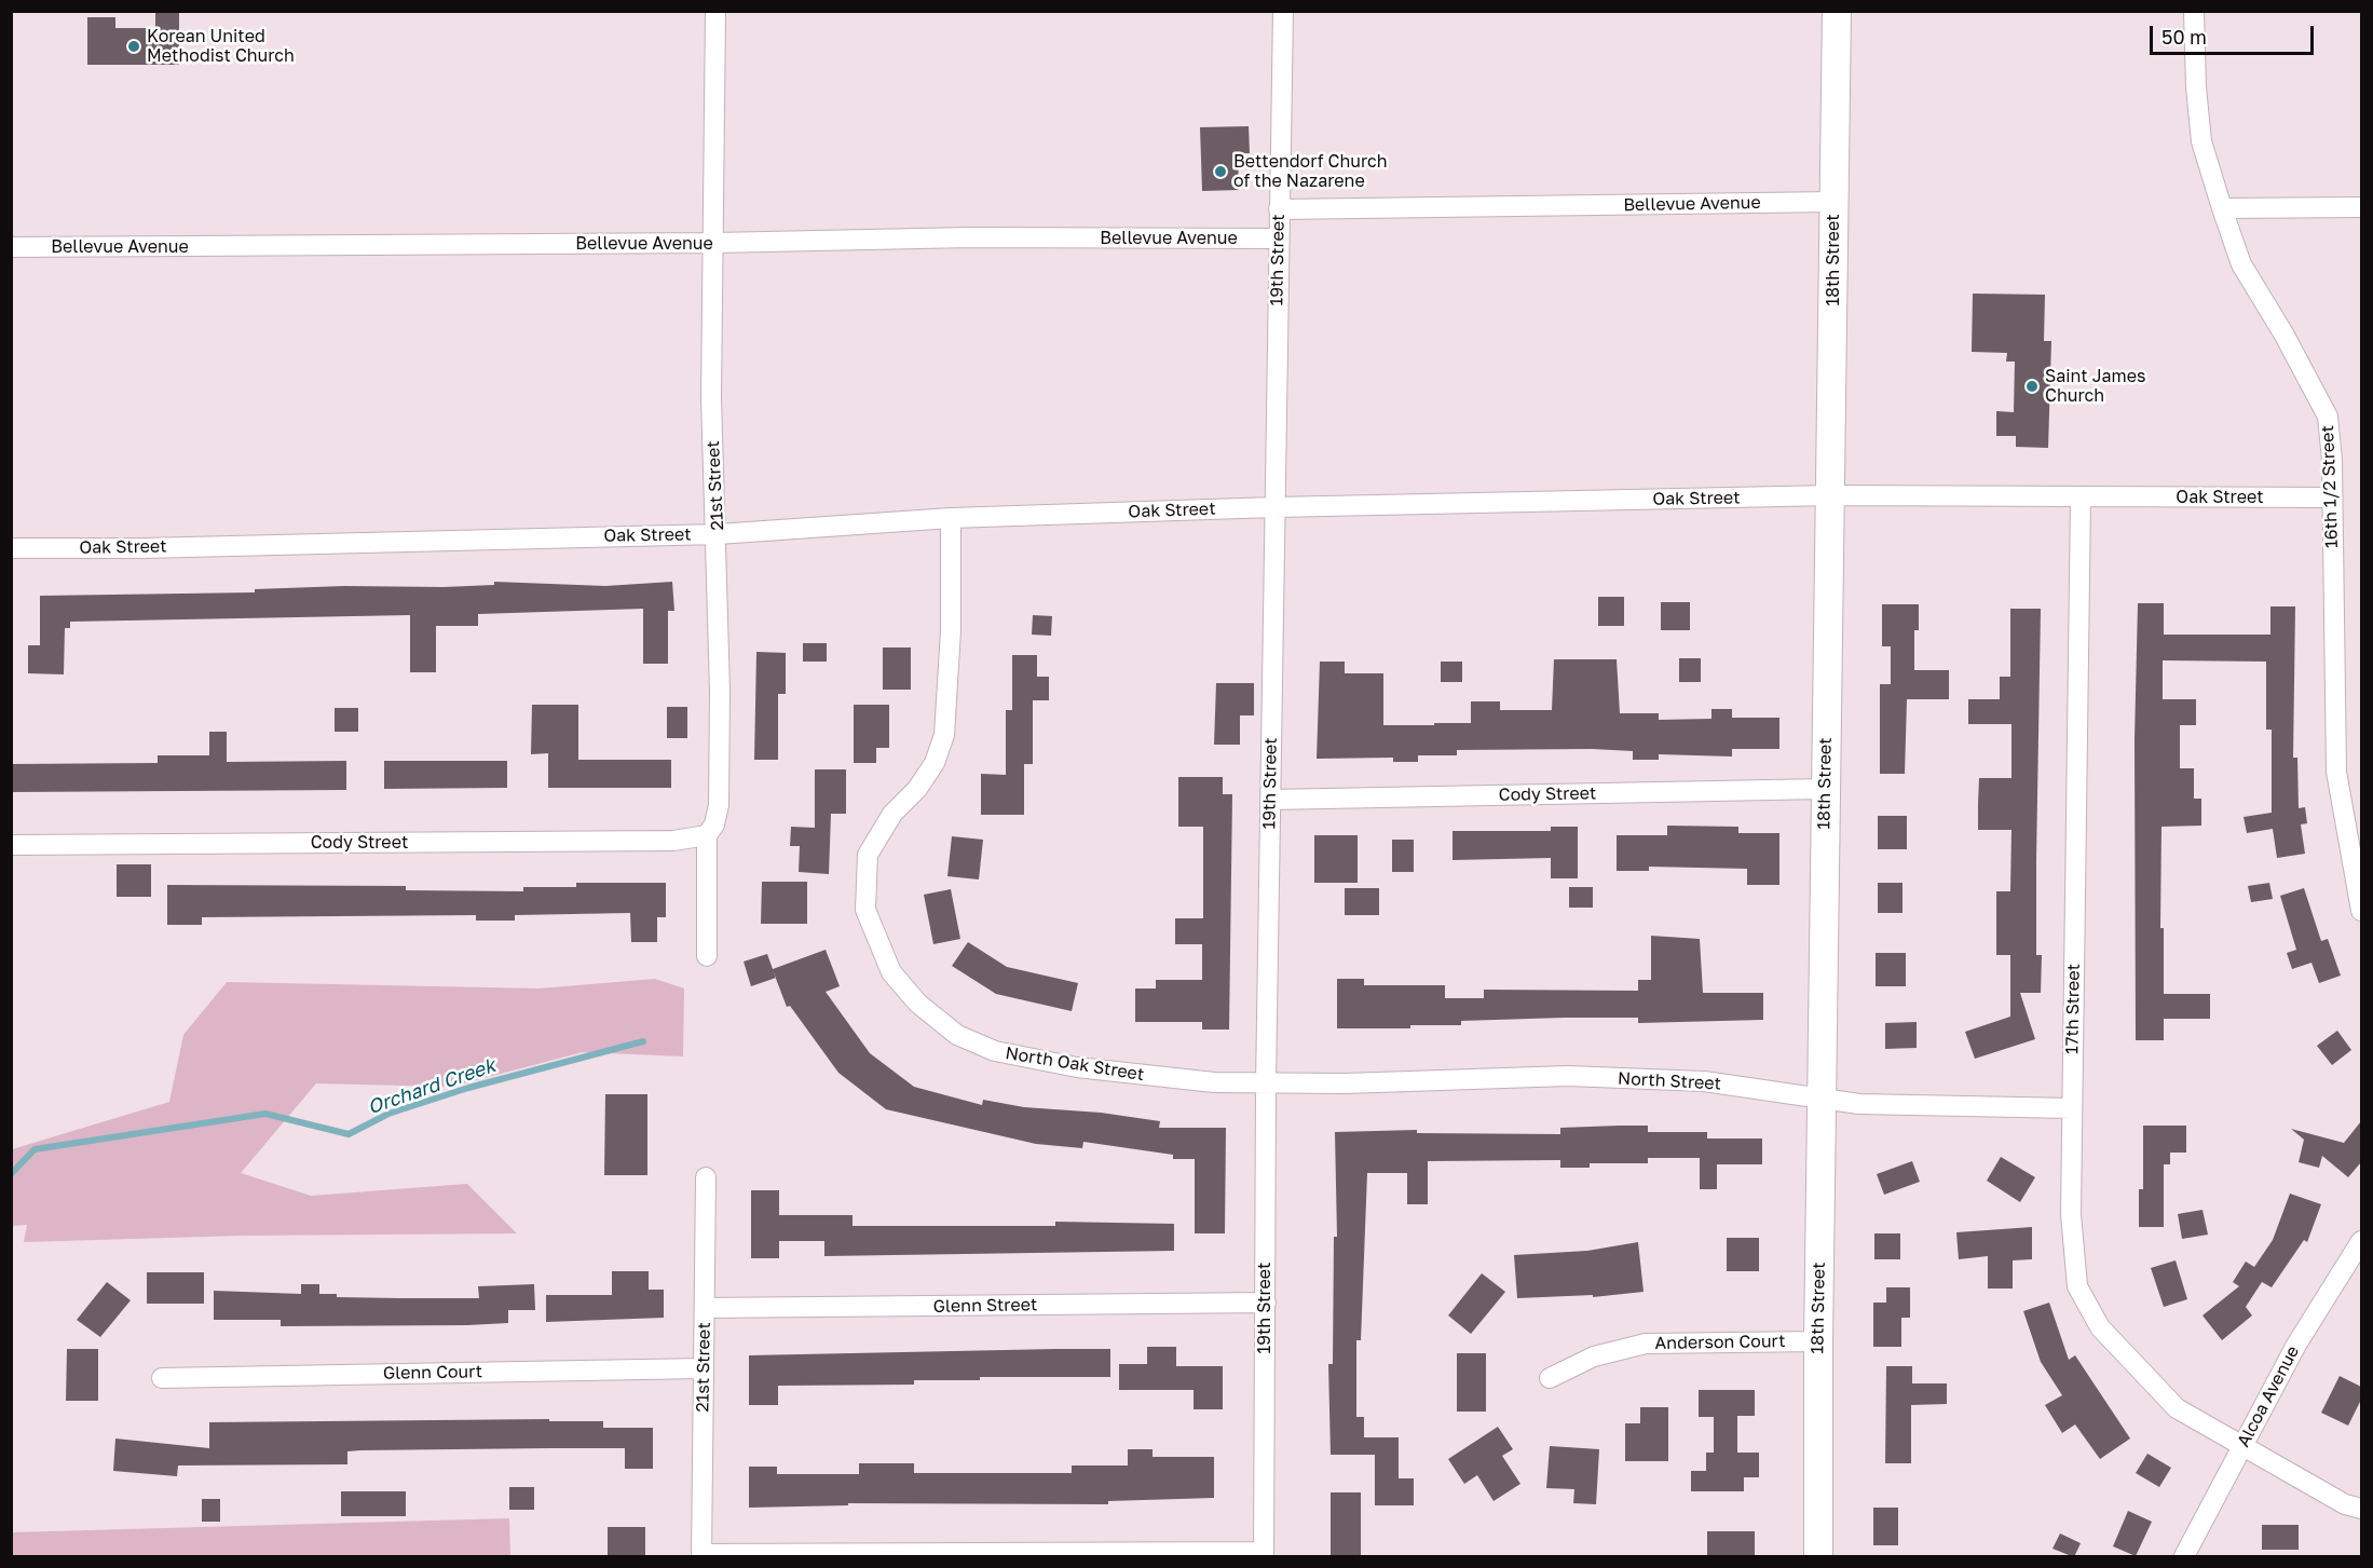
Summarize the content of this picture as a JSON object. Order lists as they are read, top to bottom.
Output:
{
  "streets": {
    "street": [
      "Bellevue Avenue",
      "19th Street",
      "18th Street",
      "21st Street",
      "16th 1/2 Street",
      "Oak Street",
      "Cody Street",
      "17th Street",
      "North Oak Street",
      "North Street",
      "Glenn Street",
      "Anderson Court",
      "Glenn Court",
      "Alcoa Avenue"
    ]
  },
  "crossings": [
    ["Bellevue Avenue", "19th Street"],
    ["Bellevue Avenue", "18th Street"],
    ["Bellevue Avenue", "21st Street"],
    ["19th Street", "Oak Street"],
    ["19th Street", "Cody Street"],
    ["19th Street", "North Oak Street"],
    ["19th Street", "North Street"],
    ["19th Street", "Glenn Street"],
    ["18th Street", "Oak Street"],
    ["18th Street", "Cody Street"],
    ["18th Street", "North Street"],
    ["18th Street", "Anderson Court"],
    ["21st Street", "Oak Street"],
    ["21st Street", "Cody Street"],
    ["21st Street", "Glenn Street"],
    ["21st Street", "Glenn Court"],
    ["16th 1/2 Street", "Oak Street"],
    ["Oak Street", "17th Street"],
    ["Oak Street", "North Oak Street"],
    ["17th Street", "North Street"],
    ["17th Street", "Alcoa Avenue"],
    ["North Oak Street", "North Street"]
  ],
  "water": ["Orchard Creek"],
  "places": ["Korean United Methodist Church", "Bettendorf Church of the Nazarene", "Saint James Church"],
  "scale_bar": "50 m"
}
